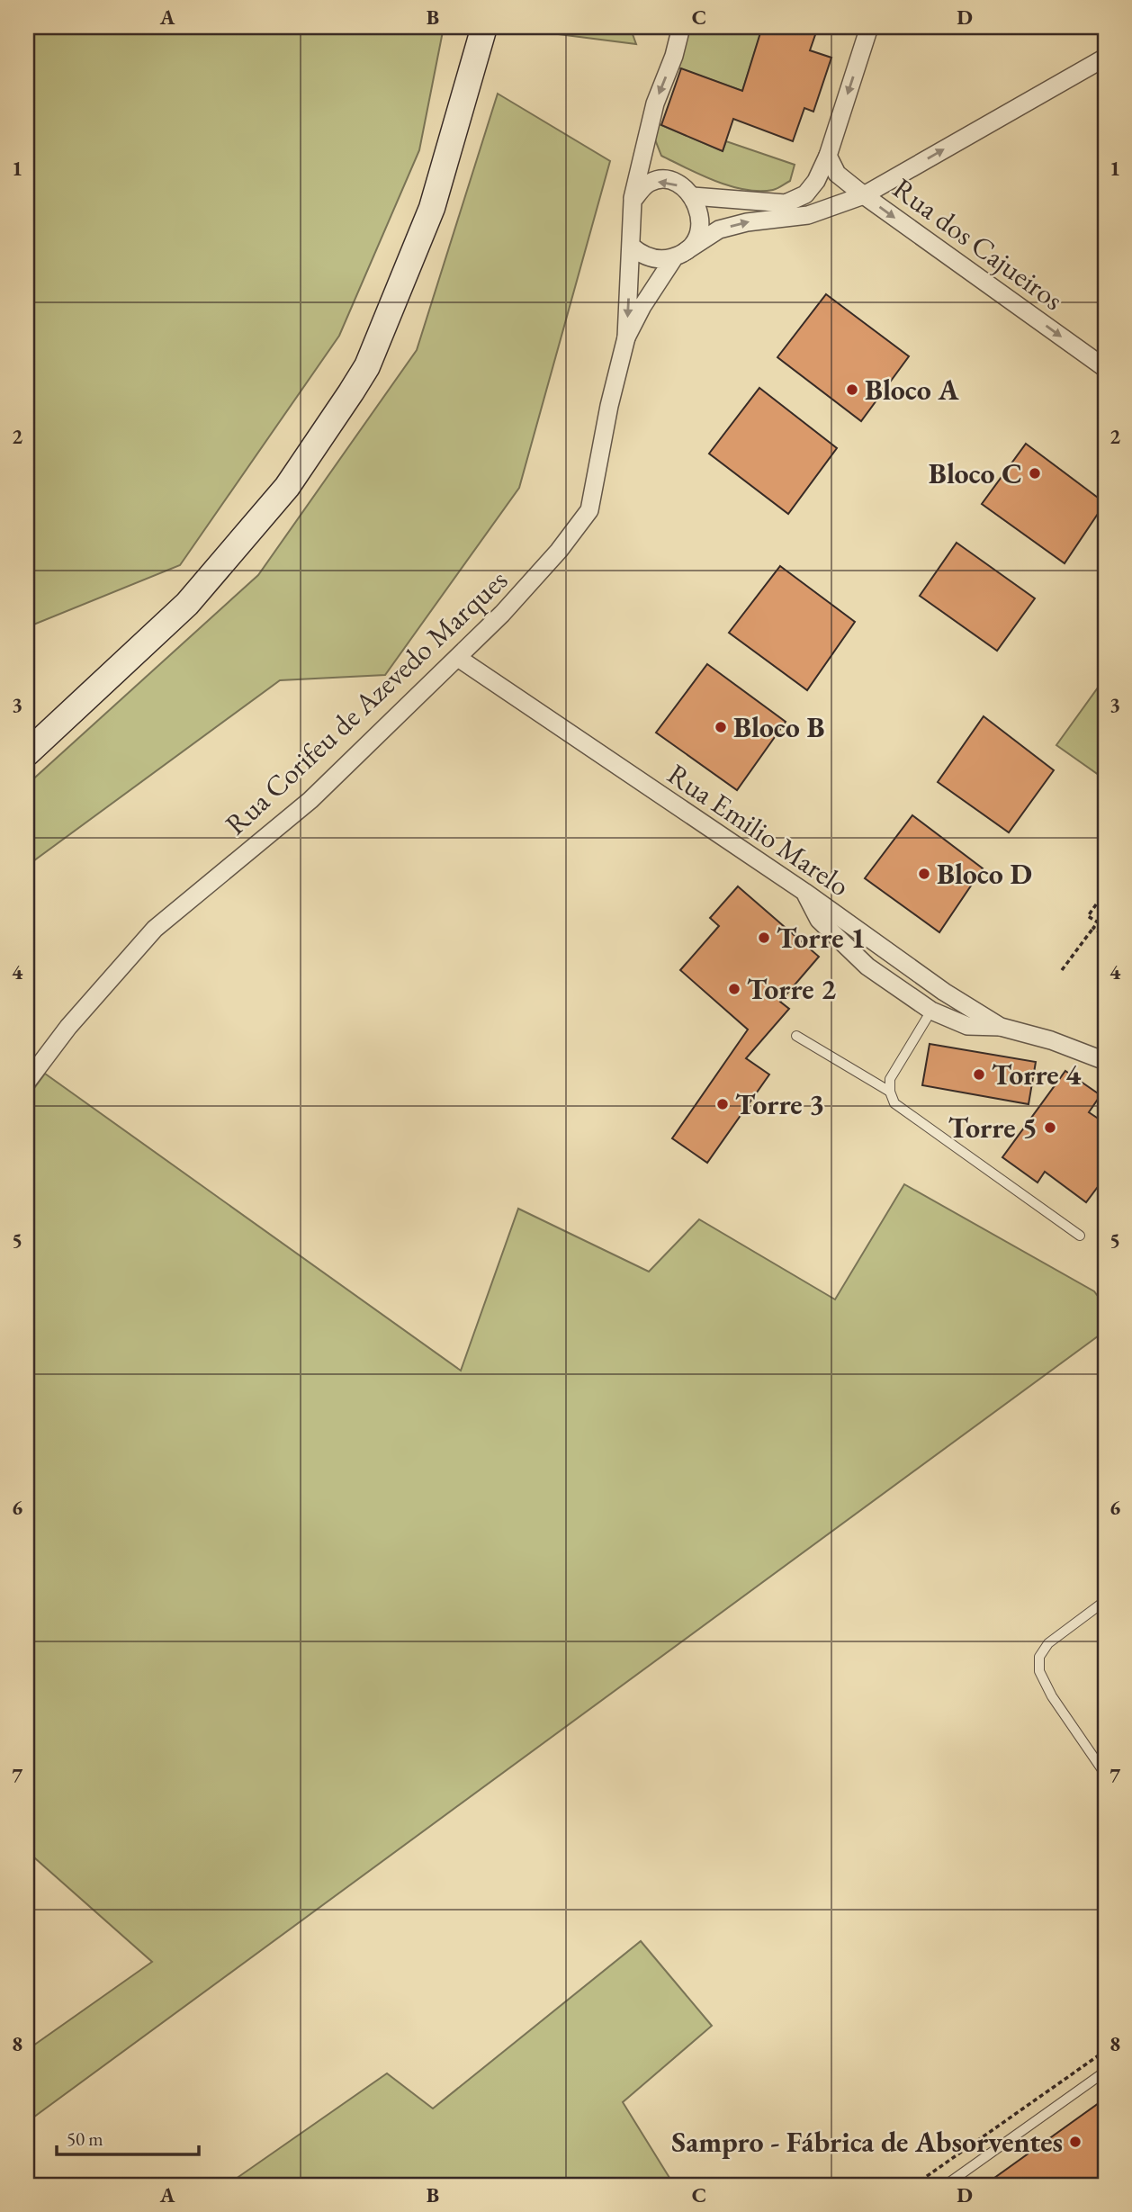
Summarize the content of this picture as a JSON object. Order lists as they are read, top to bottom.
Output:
{
  "streets": {
    "street": ["Rua dos Cajueiros", "Rua Corifeu de Azevedo Marques", "Rua Emilio Marelo"]
  },
  "crossings": [
    ["Rua Corifeu de Azevedo Marques", "Rua Emilio Marelo"]
  ],
  "one_way": ["Rua dos Cajueiros"],
  "places": [
    "Bloco A",
    "Bloco C",
    "Bloco B",
    "Bloco D",
    "Torre 1",
    "Torre 2",
    "Torre 4",
    "Torre 3",
    "Torre 5",
    "Sampro - Fábrica de Absorventes"
  ],
  "scale_bar": "50 m",
  "grid": {
    "columns": [
      "A",
      "B",
      "C",
      "D"
    ],
    "rows": [
      "1",
      "2",
      "3",
      "4",
      "5",
      "6",
      "7",
      "8"
    ]
  }
}
